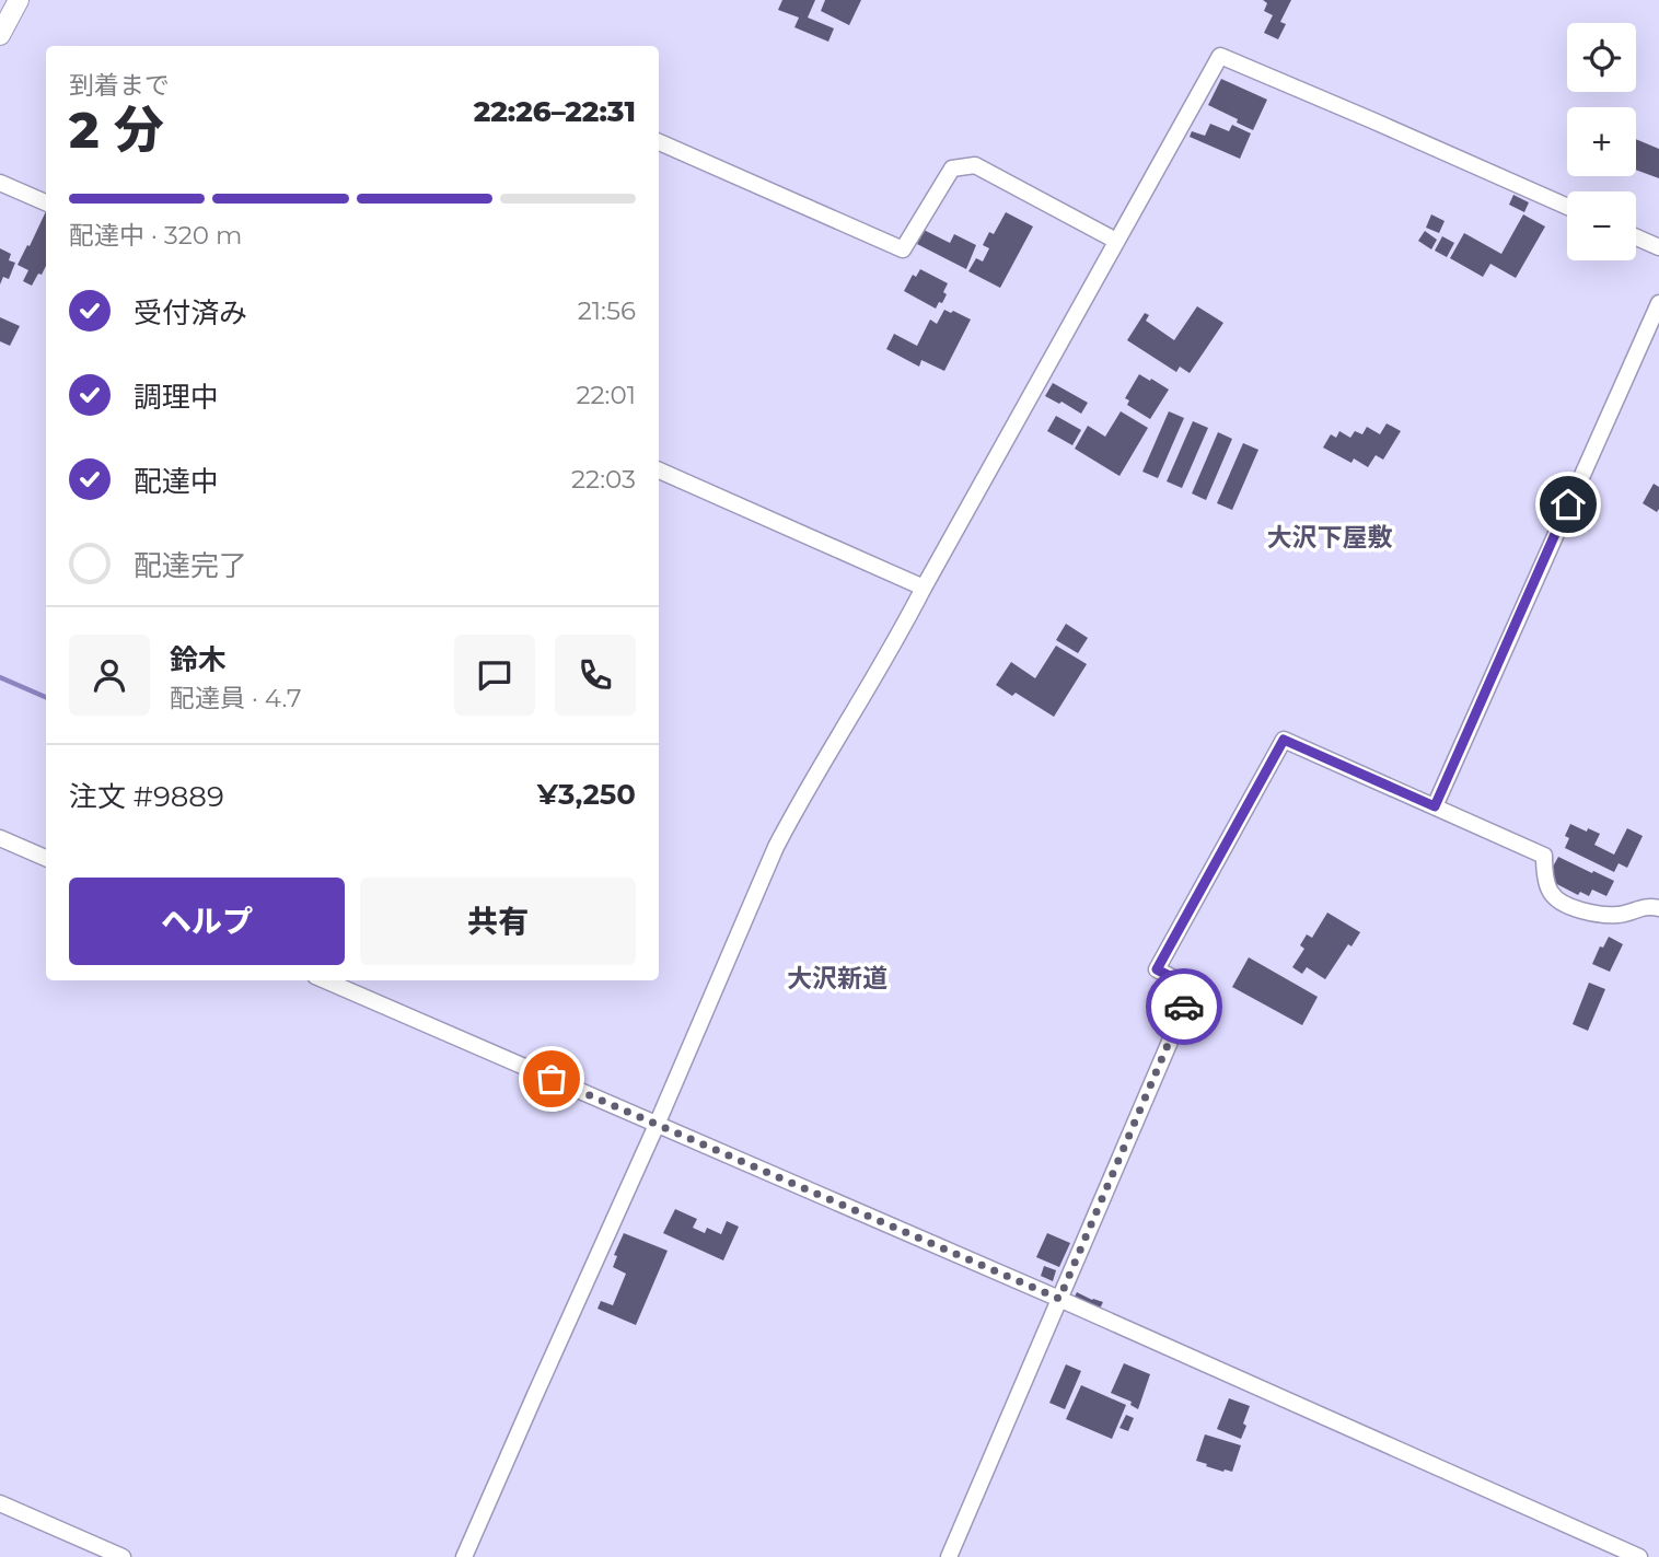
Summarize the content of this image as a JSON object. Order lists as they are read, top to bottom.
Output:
{
  "districts": ["大沢下屋敷", "大沢新道"],
  "page": {
    "map_buttons": ["+", "−"],
    "heading": ["2 分", "到着まで", "22:26–22:31"],
    "panel": [
      "鈴木",
      "配達員 · 4.7",
      "注文 #9889",
      "¥3,250"
    ],
    "bar": "配達中 · 320 m",
    "list": [
      ["受付済み", "21:56"],
      ["調理中", "22:01"],
      ["配達中", "22:03"],
      "配達完了"
    ],
    "buttons": ["ヘルプ", "共有"]
  }
}
